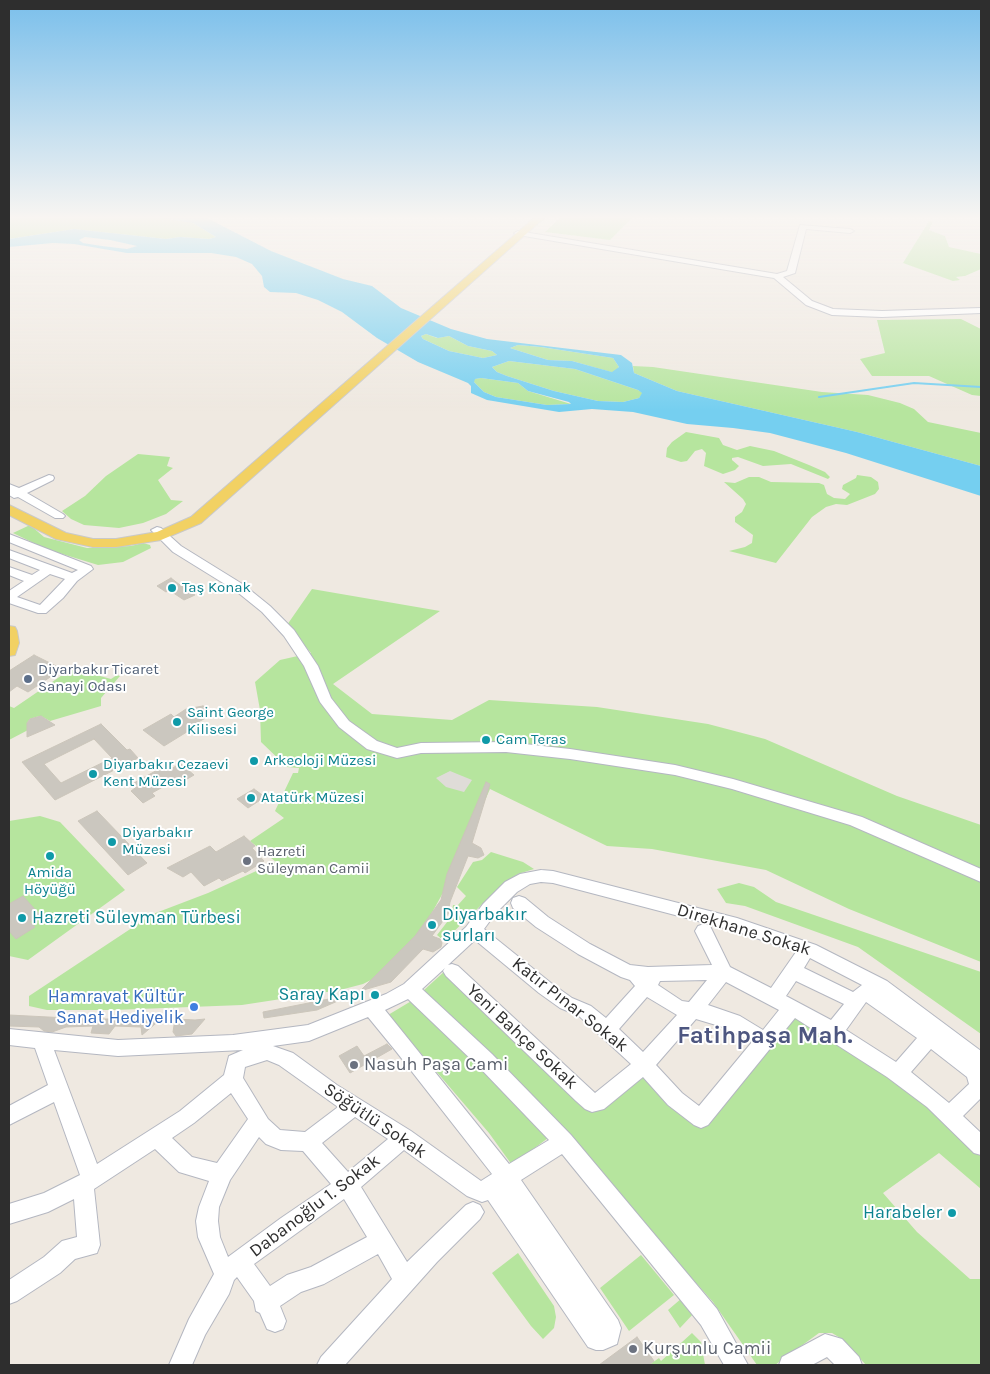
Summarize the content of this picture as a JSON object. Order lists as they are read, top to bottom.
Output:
{
  "streets": {
    "street": [
      "Direkhane Sokak",
      "Katır Pınar Sokak",
      "Yeni Bahçe Sokak",
      "Söğütlü Sokak",
      "Dabanoğlu 1. Sokak"
    ]
  },
  "crossings": [
    ["Katır Pınar Sokak", "Yeni Bahçe Sokak"],
    ["Söğütlü Sokak", "Dabanoğlu 1. Sokak"]
  ],
  "districts": ["Fatihpaşa Mah."],
  "places": [
    "Taş Konak",
    "Diyarbakır Ticaret Sanayi Odası",
    "Saint George Kilisesi",
    "Cam Teras",
    "Arkeoloji Müzesi",
    "Diyarbakır Cezaevi Kent Müzesi",
    "Atatürk Müzesi",
    "Diyarbakır Müzesi",
    "Amida Höyüğü",
    "Hazreti Süleyman Camii",
    "Hazreti Süleyman Türbesi",
    "Diyarbakır surları",
    "Saray Kapı",
    "Hamravat Kültür Sanat Hediyelik",
    "Nasuh Paşa Cami",
    "Harabeler",
    "Kurşunlu Camii"
  ]
}
